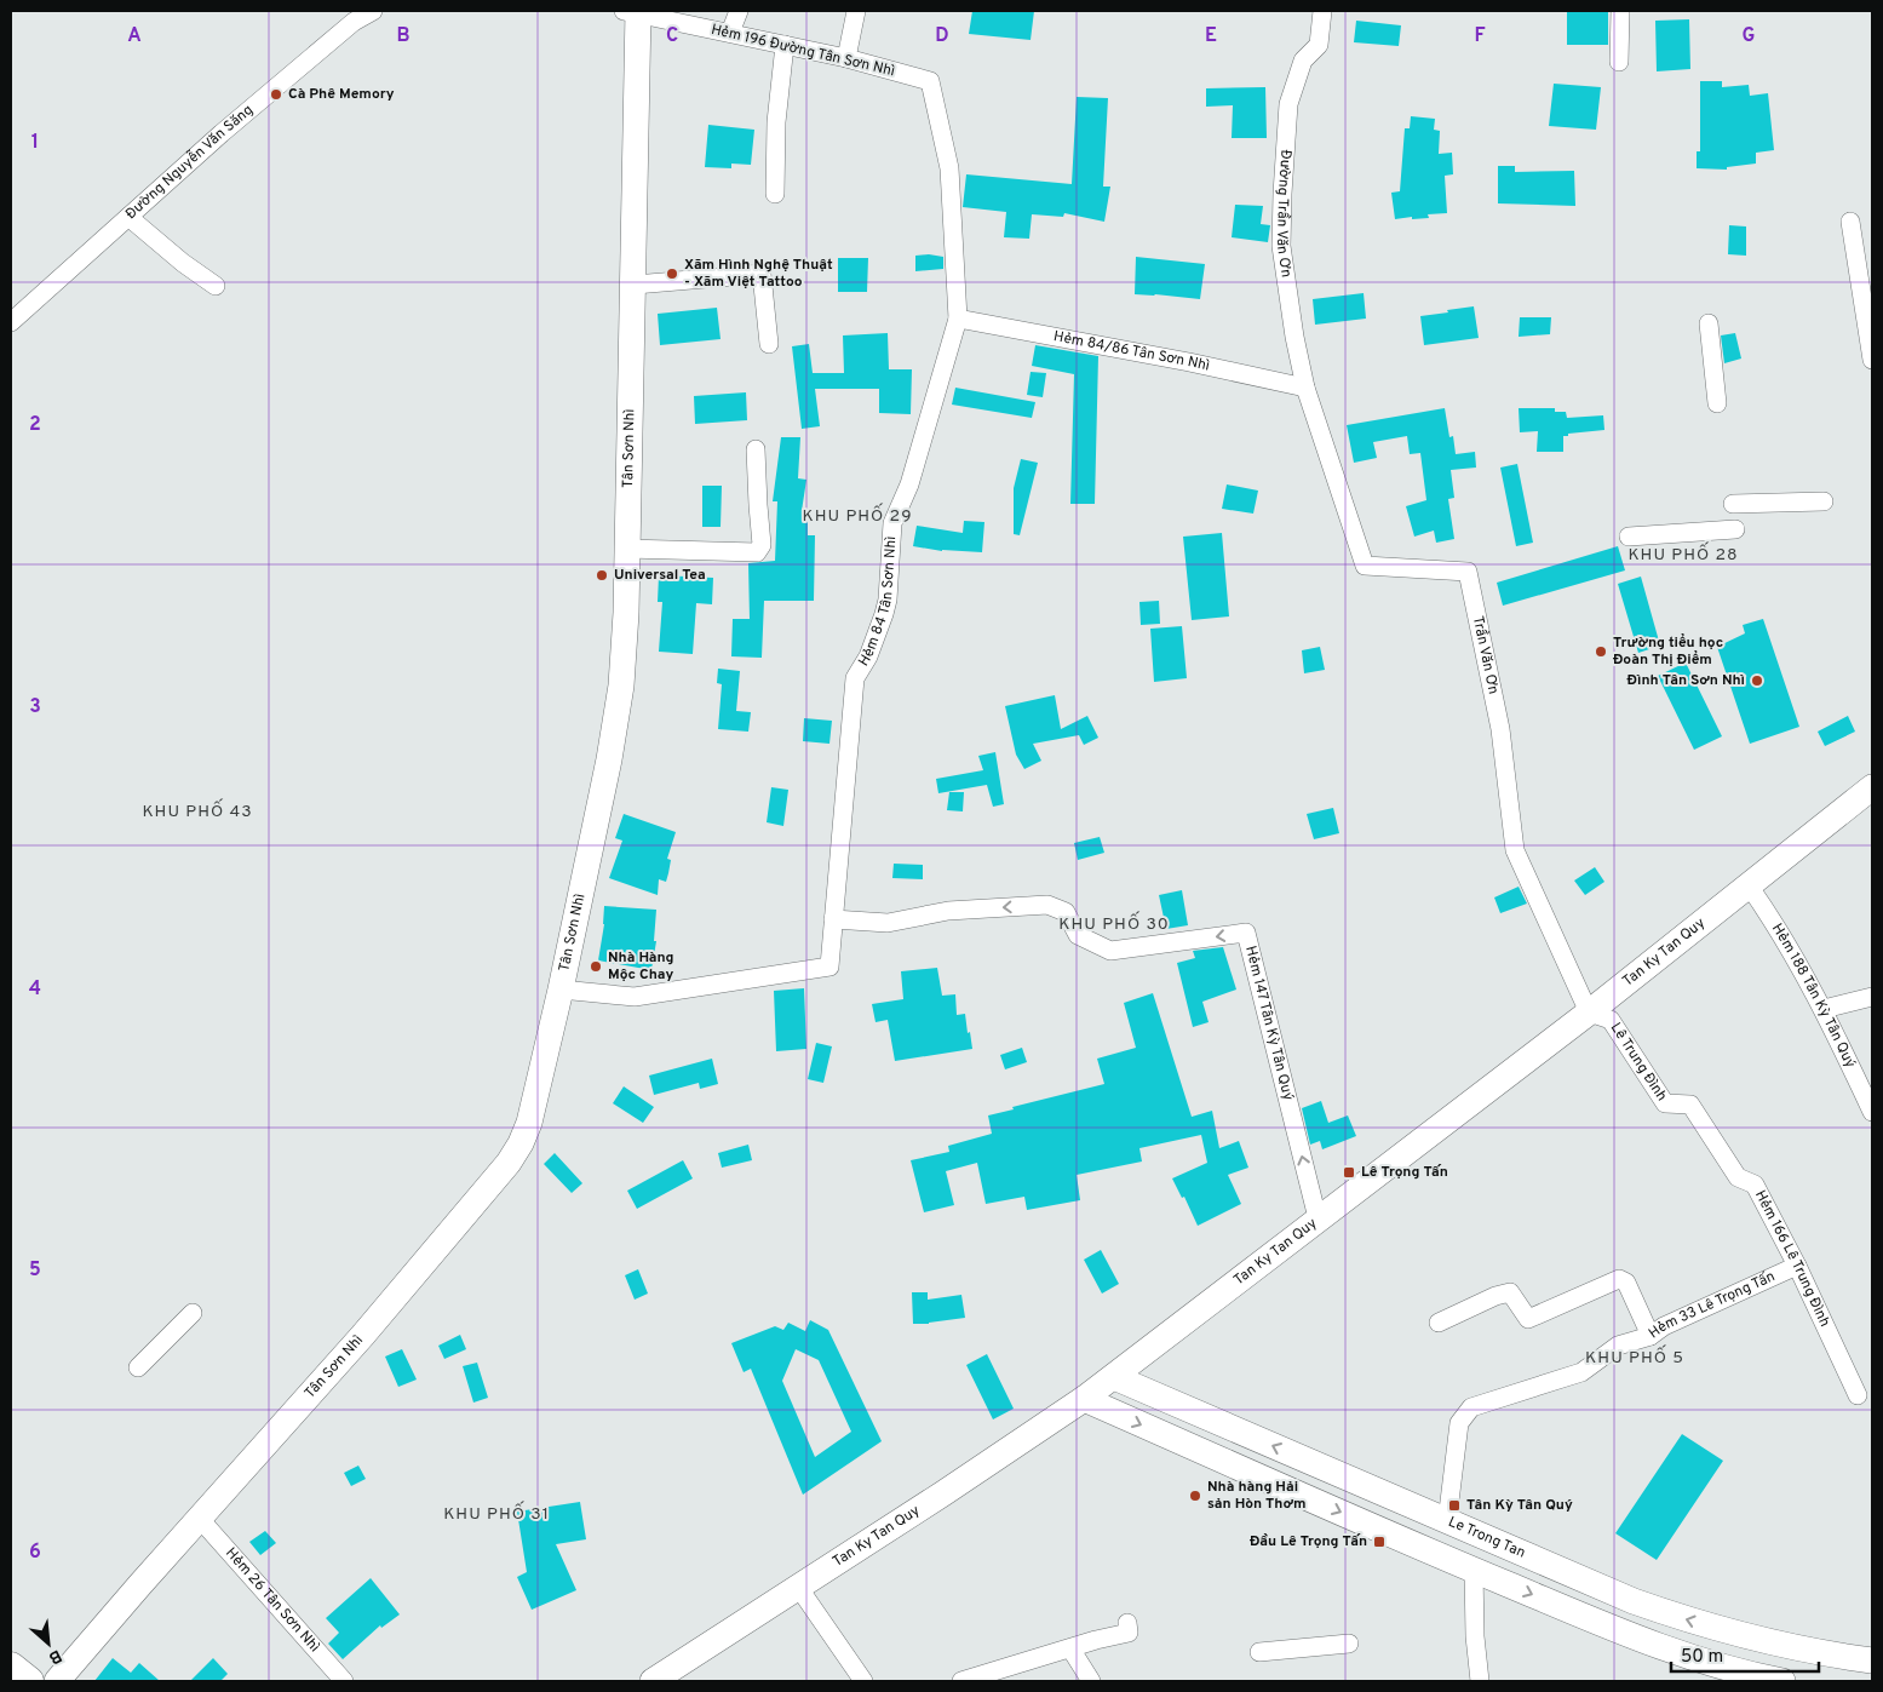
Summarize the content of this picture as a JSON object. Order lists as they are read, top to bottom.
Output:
{
  "streets": {
    "main road": ["Tân Sơn Nhì", "Tan Ky Tan Quy", "Le Trong Tan"],
    "street": [
      "Hẻm 196 Đường Tân Sơn Nhì",
      "Đường Nguyễn Văn Săng",
      "Đường Trần Văn Ơn",
      "Hẻm 84/86 Tân Sơn Nhì",
      "Hẻm 84 Tân Sơn Nhì",
      "Trần Văn Ơn",
      "Hẻm 188 Tân Kỳ Tân Quý",
      "Hẻm 147 Tân Kỳ Tân Quý",
      "Lê Trung Đình",
      "Hẻm 166 Lê Trung Đình",
      "Hẻm 33 Lê Trọng Tấn",
      "Hẻm 26 Tân Sơn Nhì"
    ]
  },
  "crossings": [
    ["Hẻm 196 Đường Tân Sơn Nhì", "Tân Sơn Nhì"],
    ["Hẻm 196 Đường Tân Sơn Nhì", "Hẻm 84 Tân Sơn Nhì"],
    ["Đường Trần Văn Ơn", "Hẻm 84/86 Tân Sơn Nhì"],
    ["Đường Trần Văn Ơn", "Trần Văn Ơn"],
    ["Hẻm 84/86 Tân Sơn Nhì", "Hẻm 84 Tân Sơn Nhì"],
    ["Hẻm 84/86 Tân Sơn Nhì", "Trần Văn Ơn"],
    ["Tân Sơn Nhì", "Hẻm 84 Tân Sơn Nhì"],
    ["Tân Sơn Nhì", "Hẻm 26 Tân Sơn Nhì"],
    ["Hẻm 84 Tân Sơn Nhì", "Hẻm 147 Tân Kỳ Tân Quý"],
    ["Trần Văn Ơn", "Tan Ky Tan Quy"],
    ["Trần Văn Ơn", "Lê Trung Đình"],
    ["Tan Ky Tan Quy", "Hẻm 188 Tân Kỳ Tân Quý"],
    ["Tan Ky Tan Quy", "Hẻm 147 Tân Kỳ Tân Quý"],
    ["Tan Ky Tan Quy", "Lê Trung Đình"],
    ["Tan Ky Tan Quy", "Le Trong Tan"],
    ["Lê Trung Đình", "Hẻm 166 Lê Trung Đình"],
    ["Hẻm 166 Lê Trung Đình", "Hẻm 33 Lê Trọng Tấn"],
    ["Hẻm 33 Lê Trọng Tấn", "Le Trong Tan"]
  ],
  "districts": [
    "KHU PHỐ 29",
    "KHU PHỐ 28",
    "KHU PHỐ 43",
    "KHU PHỐ 30",
    "KHU PHỐ 5",
    "KHU PHỐ 31"
  ],
  "places": {
    "other": [
      "Cà Phê Memory",
      "Xăm Hình Nghệ Thuật - Xăm Việt Tattoo",
      "Universal Tea",
      "Trường tiểu học Đoàn Thị Điểm",
      "Đình Tân Sơn Nhì",
      "Nhà Hàng Mộc Chay",
      "Nhà hàng Hải sản Hòn Thơm"
    ],
    "transit": ["Lê Trọng Tấn", "Tân Kỳ Tân Quý", "Đầu Lê Trọng Tấn"]
  },
  "scale_bar": "50 m",
  "north": "bottom right",
  "grid": {
    "columns": [
      "A",
      "B",
      "C",
      "D",
      "E",
      "F",
      "G"
    ],
    "rows": [
      "1",
      "2",
      "3",
      "4",
      "5",
      "6"
    ]
  }
}
